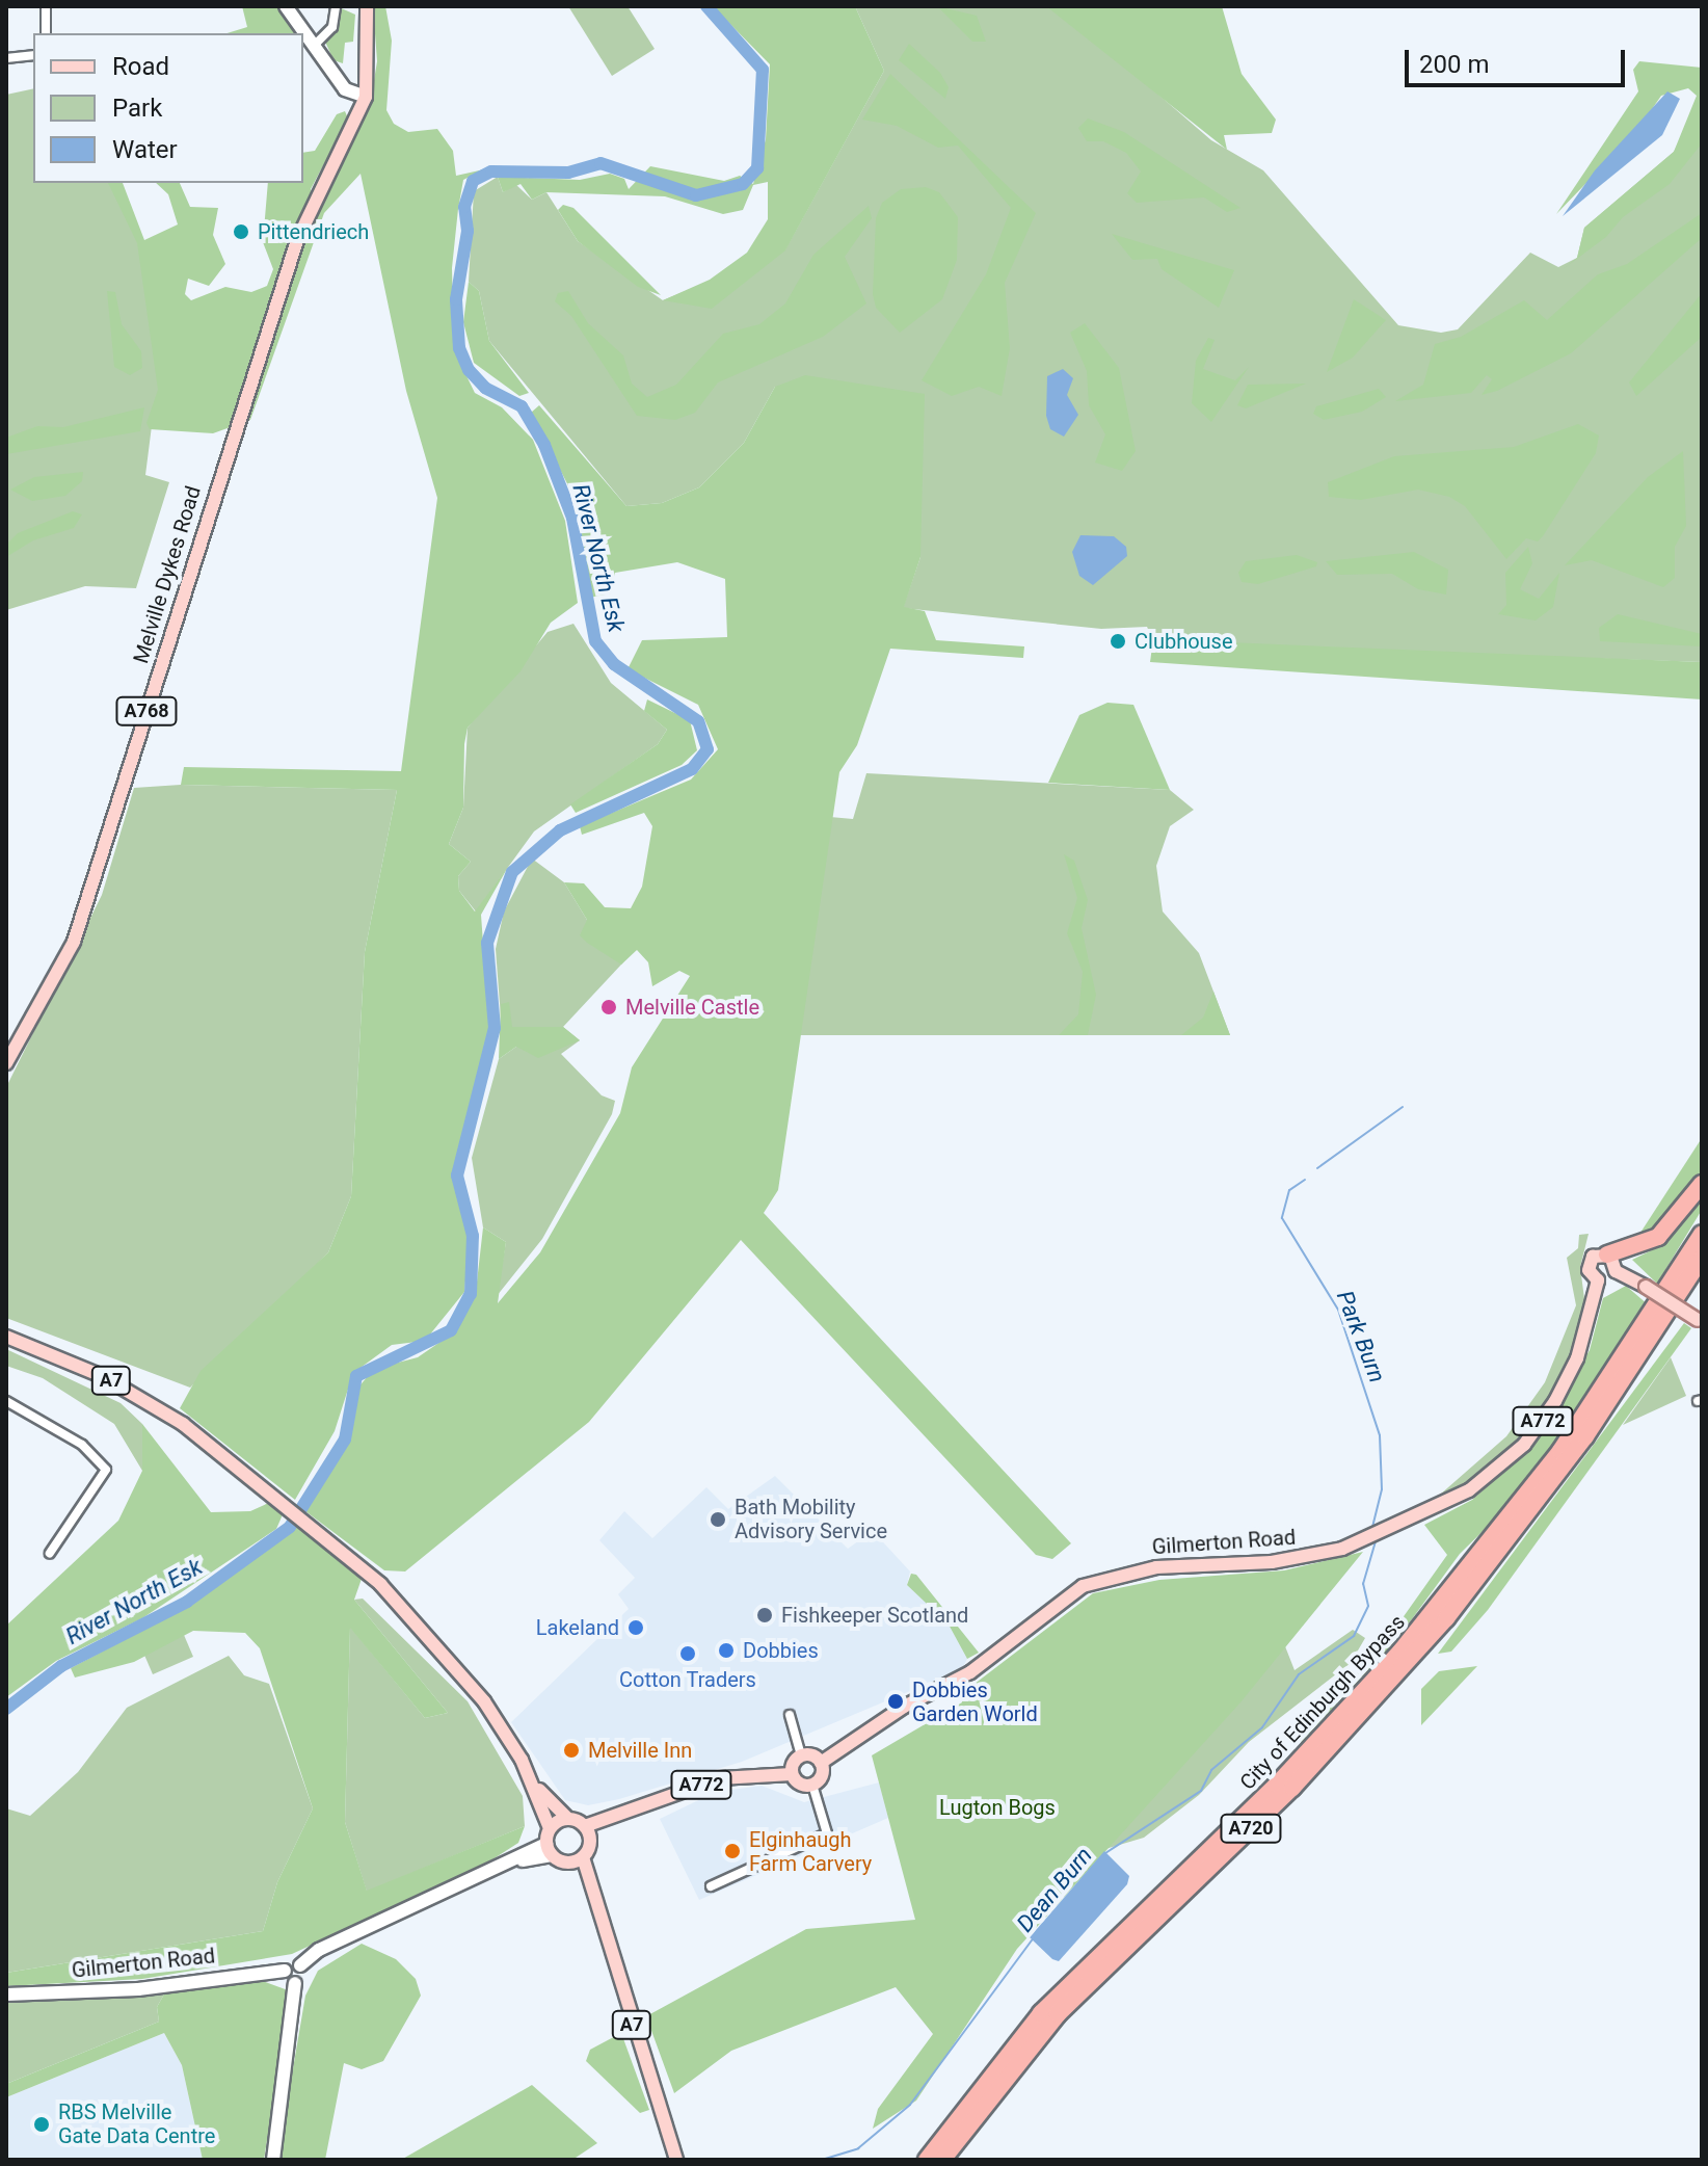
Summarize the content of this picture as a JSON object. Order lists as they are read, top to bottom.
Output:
{
  "streets": {
    "highway": ["City of Edinburgh Bypass", "A720"],
    "main road": [
      "Melville Dykes Road",
      "A768",
      "A7",
      "A772",
      "Gilmerton Road"
    ]
  },
  "crossings": [
    ["Melville Dykes Road", "A768"],
    ["A7", "A772"],
    ["A772", "Gilmerton Road"]
  ],
  "water": ["River North Esk", "Park Burn", "Dean Burn"],
  "parks": ["Lugton Bogs"],
  "places": [
    "Pittendriech",
    "Clubhouse",
    "Melville Castle",
    "Bath Mobility Advisory Service",
    "Fishkeeper Scotland",
    "Lakeland",
    "Dobbies",
    "Cotton Traders",
    "Dobbies Garden World",
    "Melville Inn",
    "Elginhaugh Farm Carvery",
    "RBS Melville Gate Data Centre"
  ],
  "legend": ["Road", "Park", "Water"],
  "scale_bar": "200 m"
}
